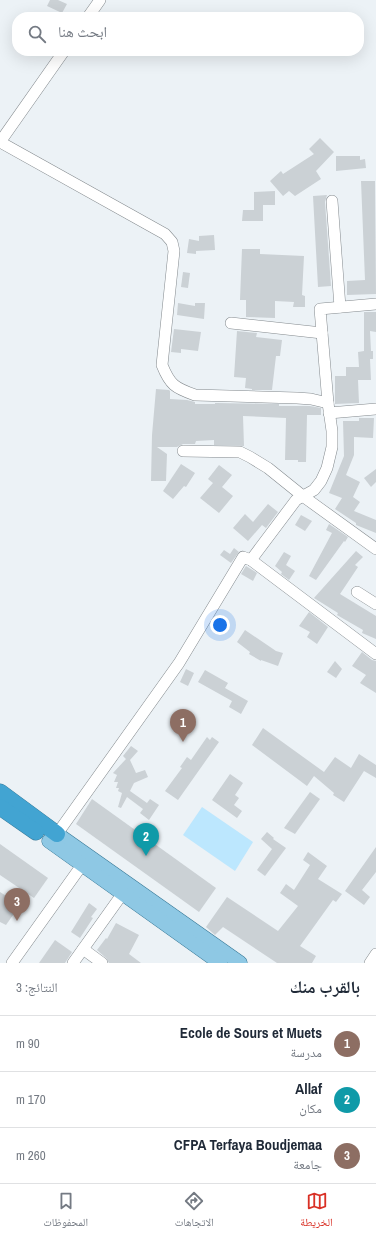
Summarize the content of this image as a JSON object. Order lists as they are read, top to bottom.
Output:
{
  "page": {
    "search": "ابحث هنا",
    "pins": ["1", "2", "3"],
    "heading": ["بالقرب منك", "النتائج: 3"],
    "list": [
      {
        "mark": "1",
        "name": "Ecole de Sours et Muets",
        "note": "مدرسة",
        "value": "90 m"
      },
      {
        "mark": "2",
        "name": "Allaf",
        "note": "مكان",
        "value": "170 m"
      },
      {
        "mark": "3",
        "name": "CFPA Terfaya Boudjemaa",
        "note": "جامعة",
        "value": "260 m"
      }
    ],
    "nav": ["الخريطة", "الاتجاهات", "المحفوظات"]
  }
}
